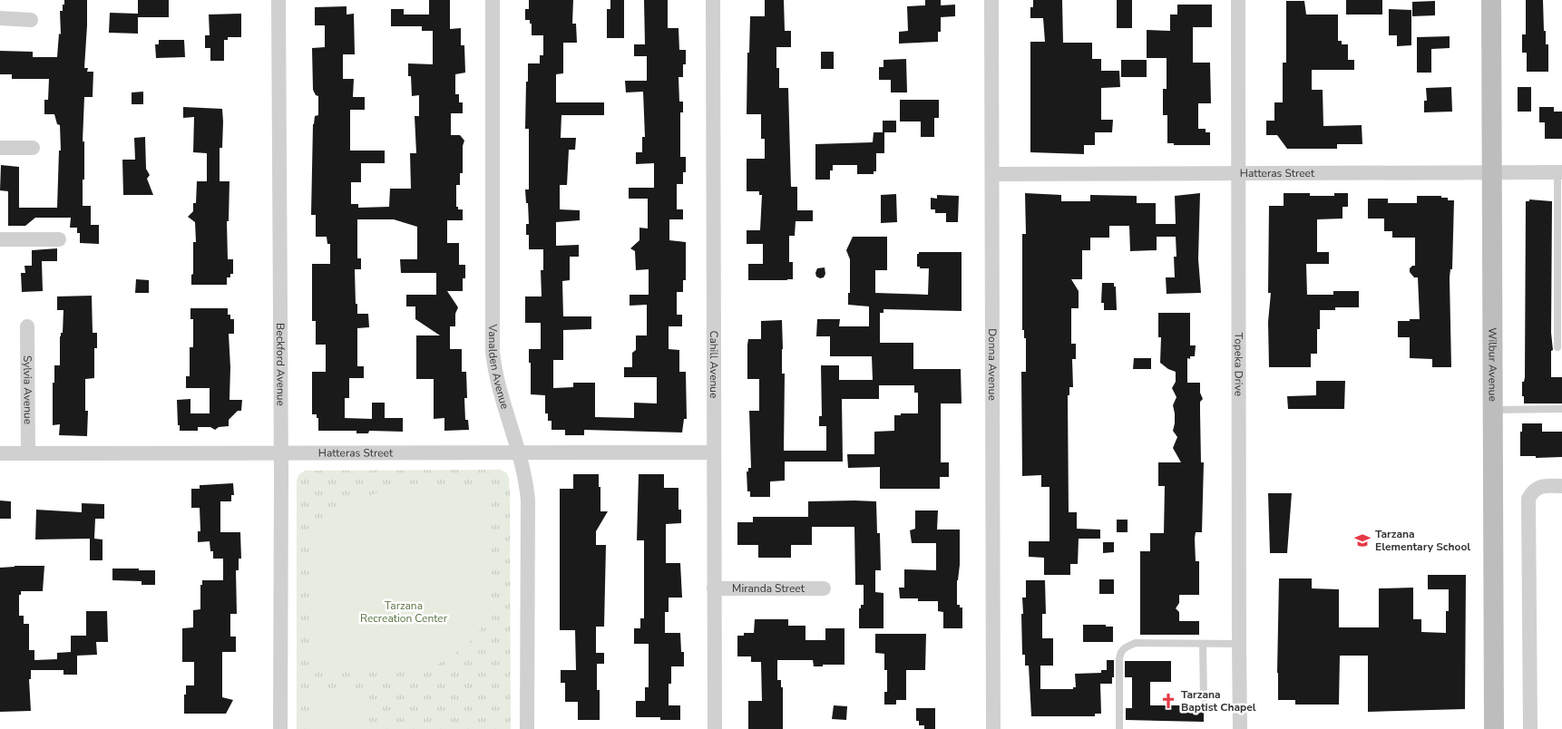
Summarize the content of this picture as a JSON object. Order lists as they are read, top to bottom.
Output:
{
  "streets": {
    "main road": ["Wilbur Avenue"],
    "street": [
      "Hatteras Street",
      "Beckford Avenue",
      "Cahill Avenue",
      "Donna Avenue",
      "Topeka Drive",
      "Vanalden Avenue",
      "Sylvia Avenue",
      "Miranda Street"
    ]
  },
  "crossings": [
    ["Hatteras Street", "Beckford Avenue"],
    ["Hatteras Street", "Cahill Avenue"],
    ["Hatteras Street", "Donna Avenue"],
    ["Hatteras Street", "Topeka Drive"],
    ["Hatteras Street", "Wilbur Avenue"],
    ["Hatteras Street", "Vanalden Avenue"],
    ["Hatteras Street", "Sylvia Avenue"],
    ["Cahill Avenue", "Miranda Street"]
  ],
  "parks": ["Tarzana Recreation Center"],
  "places": {
    "school or university": ["Tarzana Elementary School"],
    "church": ["Tarzana Baptist Chapel"]
  }
}
